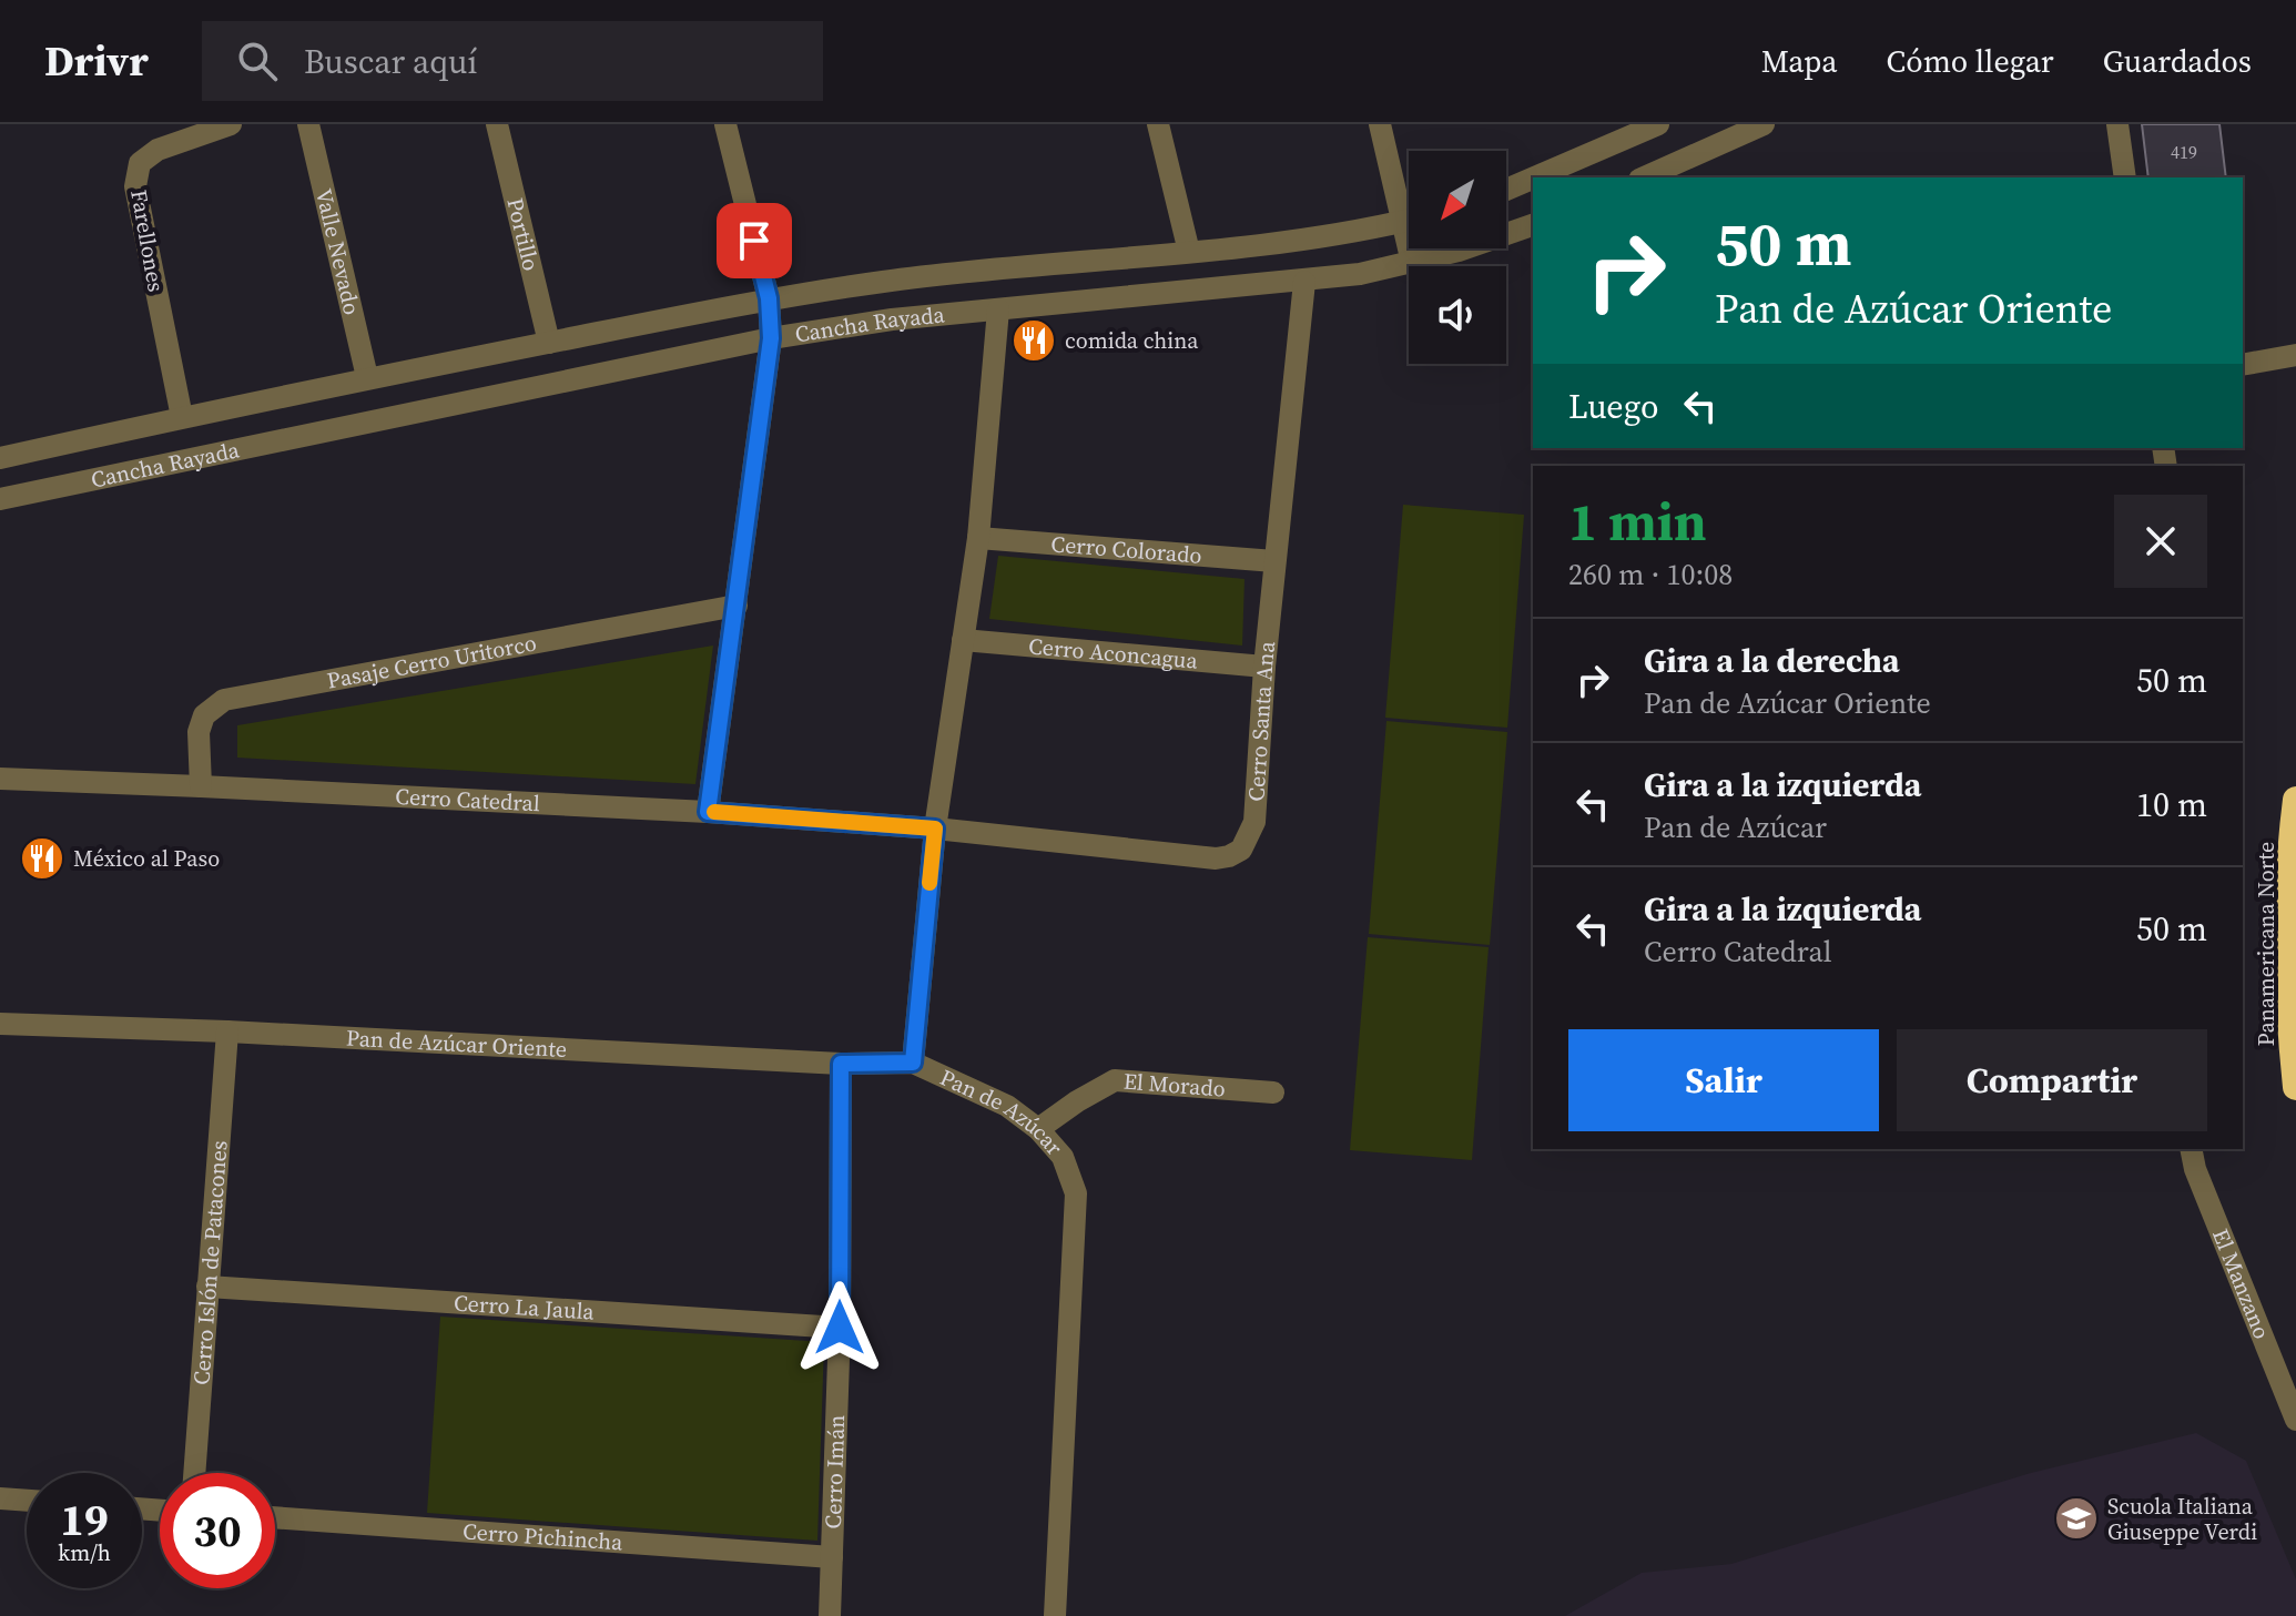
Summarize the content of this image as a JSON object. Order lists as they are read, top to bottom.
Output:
{
  "streets": {
    "highway": ["Panamericana Norte"],
    "street": [
      "Portillo",
      "Farellones",
      "Valle Nevado",
      "Cancha Rayada",
      "Cerro Colorado",
      "Cerro Aconcagua",
      "Pasaje Cerro Uritorco",
      "Cerro Santa Ana",
      "Cerro Catedral",
      "Pan de Azúcar Oriente",
      "El Morado",
      "Pan de Azúcar",
      "Cerro Islón de Patacones",
      "El Manzano",
      "Cerro La Jaula",
      "Cerro Imán",
      "Cerro Pichincha"
    ]
  },
  "crossings": [
    ["Portillo", "Cancha Rayada"],
    ["Farellones", "Cancha Rayada"],
    ["Valle Nevado", "Cancha Rayada"],
    ["Cancha Rayada", "Cerro Santa Ana"],
    ["Cancha Rayada", "Pan de Azúcar"],
    ["Cerro Colorado", "Cerro Santa Ana"],
    ["Cerro Colorado", "Pan de Azúcar"],
    ["Cerro Aconcagua", "Cerro Santa Ana"],
    ["Cerro Aconcagua", "Pan de Azúcar"],
    ["Pasaje Cerro Uritorco", "Cerro Catedral"],
    ["Cerro Santa Ana", "Cerro Catedral"],
    ["Cerro Santa Ana", "Pan de Azúcar"],
    ["Cerro Catedral", "Pan de Azúcar"],
    ["Pan de Azúcar Oriente", "Pan de Azúcar"],
    ["Pan de Azúcar Oriente", "Cerro Islón de Patacones"],
    ["Pan de Azúcar Oriente", "Cerro Imán"],
    ["El Morado", "Pan de Azúcar"],
    ["Cerro Islón de Patacones", "Cerro La Jaula"],
    ["Cerro La Jaula", "Cerro Imán"],
    ["Cerro Imán", "Cerro Pichincha"]
  ],
  "places": {
    "restaurant": ["comida china", "México al Paso"],
    "school or university": ["Scuola Italiana Giuseppe Verdi"]
  },
  "house_numbers": ["419"],
  "north": "bottom left",
  "page": {
    "header": "Drivr",
    "search": "Buscar aquí",
    "nav": ["Mapa", "Cómo llegar", "Guardados"],
    "turn": ["50 m", "Pan de Azúcar Oriente"],
    "then": "Luego",
    "heading": ["1 min", "260 m · 10:08"],
    "list": [
      {
        "name": "Gira a la derecha",
        "note": "Pan de Azúcar Oriente",
        "value": "50 m"
      },
      {
        "name": "Gira a la izquierda",
        "note": "Pan de Azúcar",
        "value": "10 m"
      },
      {
        "name": "Gira a la izquierda",
        "note": "Cerro Catedral",
        "value": "50 m"
      }
    ],
    "buttons": ["Salir", "Compartir"],
    "speed": "19 km/h",
    "limit": "30"
  }
}
